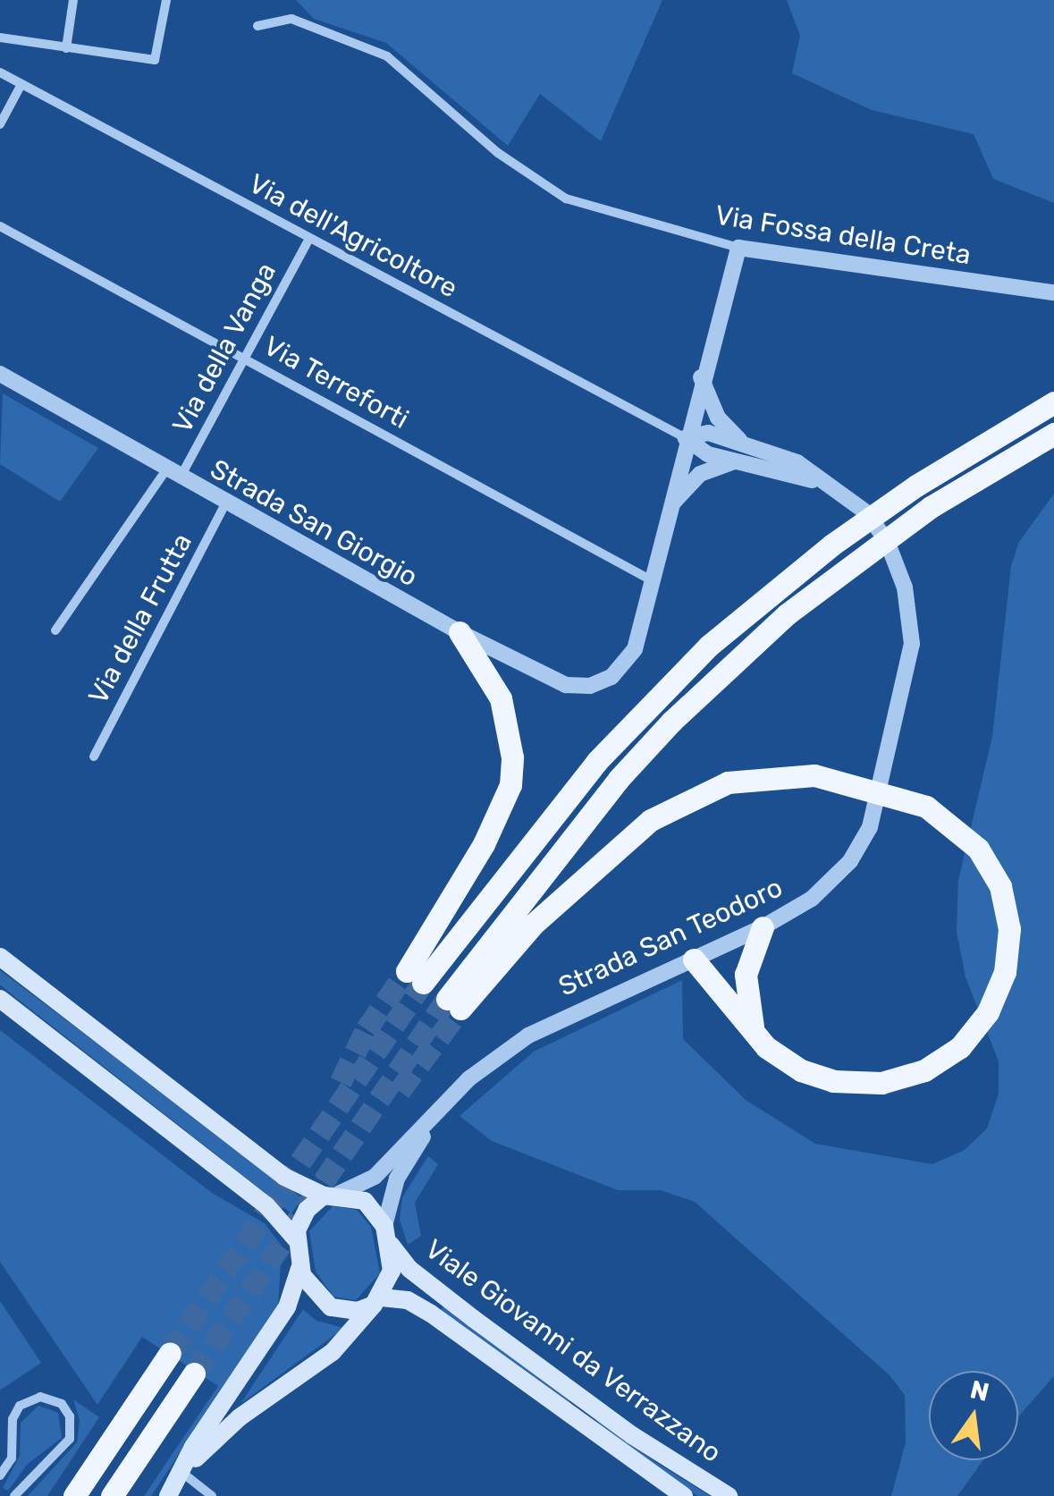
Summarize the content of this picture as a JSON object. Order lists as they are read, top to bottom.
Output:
{
  "streets": {
    "main road": ["Viale Giovanni da Verrazzano"],
    "street": [
      "Via Fossa della Creta",
      "Via dell'Agricoltore",
      "Via della Vanga",
      "Via Terreforti",
      "Strada San Giorgio",
      "Via della Frutta",
      "Strada San Teodoro"
    ]
  },
  "crossings": [
    ["Via dell'Agricoltore", "Via della Vanga"],
    ["Via della Vanga", "Via Terreforti"],
    ["Via della Vanga", "Strada San Giorgio"],
    ["Via Terreforti", "Strada San Giorgio"],
    ["Strada San Giorgio", "Via della Frutta"],
    ["Strada San Teodoro", "Viale Giovanni da Verrazzano"]
  ],
  "north": "top"
}
